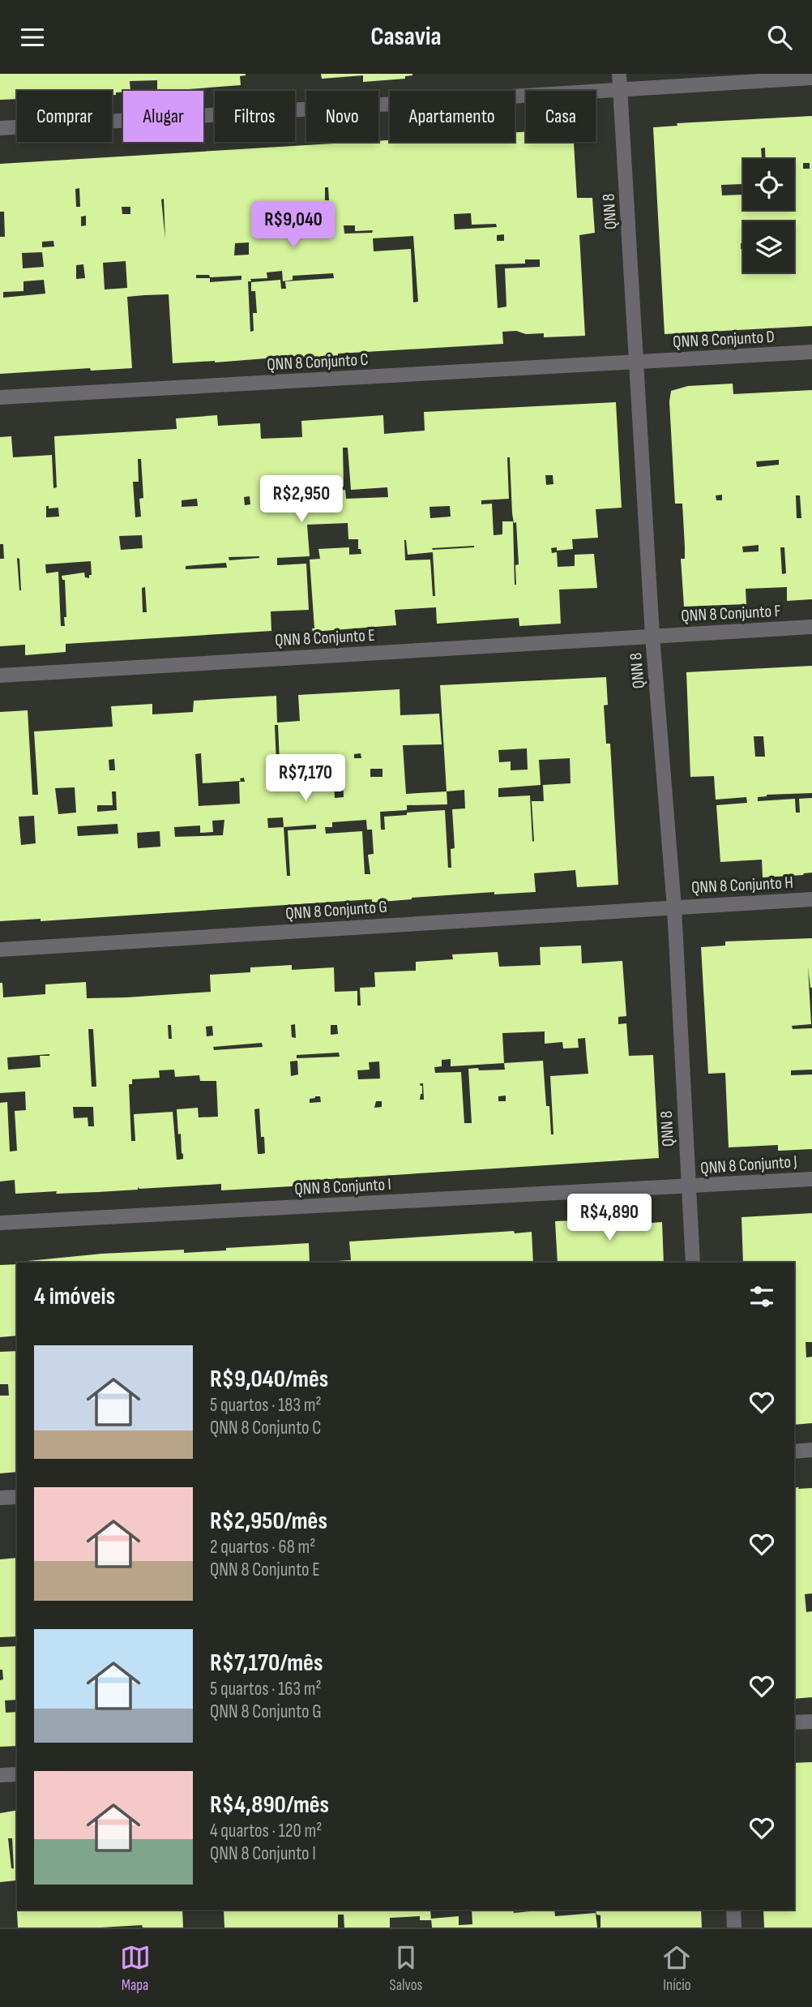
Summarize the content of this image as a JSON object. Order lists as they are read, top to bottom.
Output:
{
  "streets": {
    "street": [
      "QNN 8",
      "QNN 8 Conjunto D",
      "QNN 8 Conjunto C",
      "QNN 8 Conjunto F",
      "QNN 8 Conjunto E",
      "QNN 8 Conjunto H",
      "QNN 8 Conjunto G",
      "QNN 8 Conjunto J",
      "QNN 8 Conjunto I"
    ]
  },
  "crossings": [
    ["QNN 8", "QNN 8 Conjunto D"],
    ["QNN 8", "QNN 8 Conjunto C"],
    ["QNN 8", "QNN 8 Conjunto F"],
    ["QNN 8", "QNN 8 Conjunto E"],
    ["QNN 8", "QNN 8 Conjunto H"],
    ["QNN 8", "QNN 8 Conjunto G"],
    ["QNN 8", "QNN 8 Conjunto J"],
    ["QNN 8", "QNN 8 Conjunto I"],
    ["QNN 8 Conjunto D", "QNN 8 Conjunto C"],
    ["QNN 8 Conjunto F", "QNN 8 Conjunto E"],
    ["QNN 8 Conjunto H", "QNN 8 Conjunto G"],
    ["QNN 8 Conjunto J", "QNN 8 Conjunto I"]
  ],
  "page": {
    "header": "Casavia",
    "chip": [
      "Comprar",
      "Alugar",
      "Filtros",
      "Novo",
      "Apartamento",
      "Casa"
    ],
    "price": [
      "R$9,040",
      "R$2,950",
      "R$7,170",
      "R$4,890"
    ],
    "heading": "4 imóveis",
    "list": [
      {
        "name": "R$9,040/mês",
        "note": "5 quartos · 183 m² · QNN 8 Conjunto C"
      },
      {
        "name": "R$2,950/mês",
        "note": "2 quartos · 68 m² · QNN 8 Conjunto E"
      },
      {
        "name": "R$7,170/mês",
        "note": "5 quartos · 163 m² · QNN 8 Conjunto G"
      },
      {
        "name": "R$4,890/mês",
        "note": "4 quartos · 120 m² · QNN 8 Conjunto I"
      }
    ],
    "tabs": ["Mapa", "Salvos", "Início"]
  }
}
